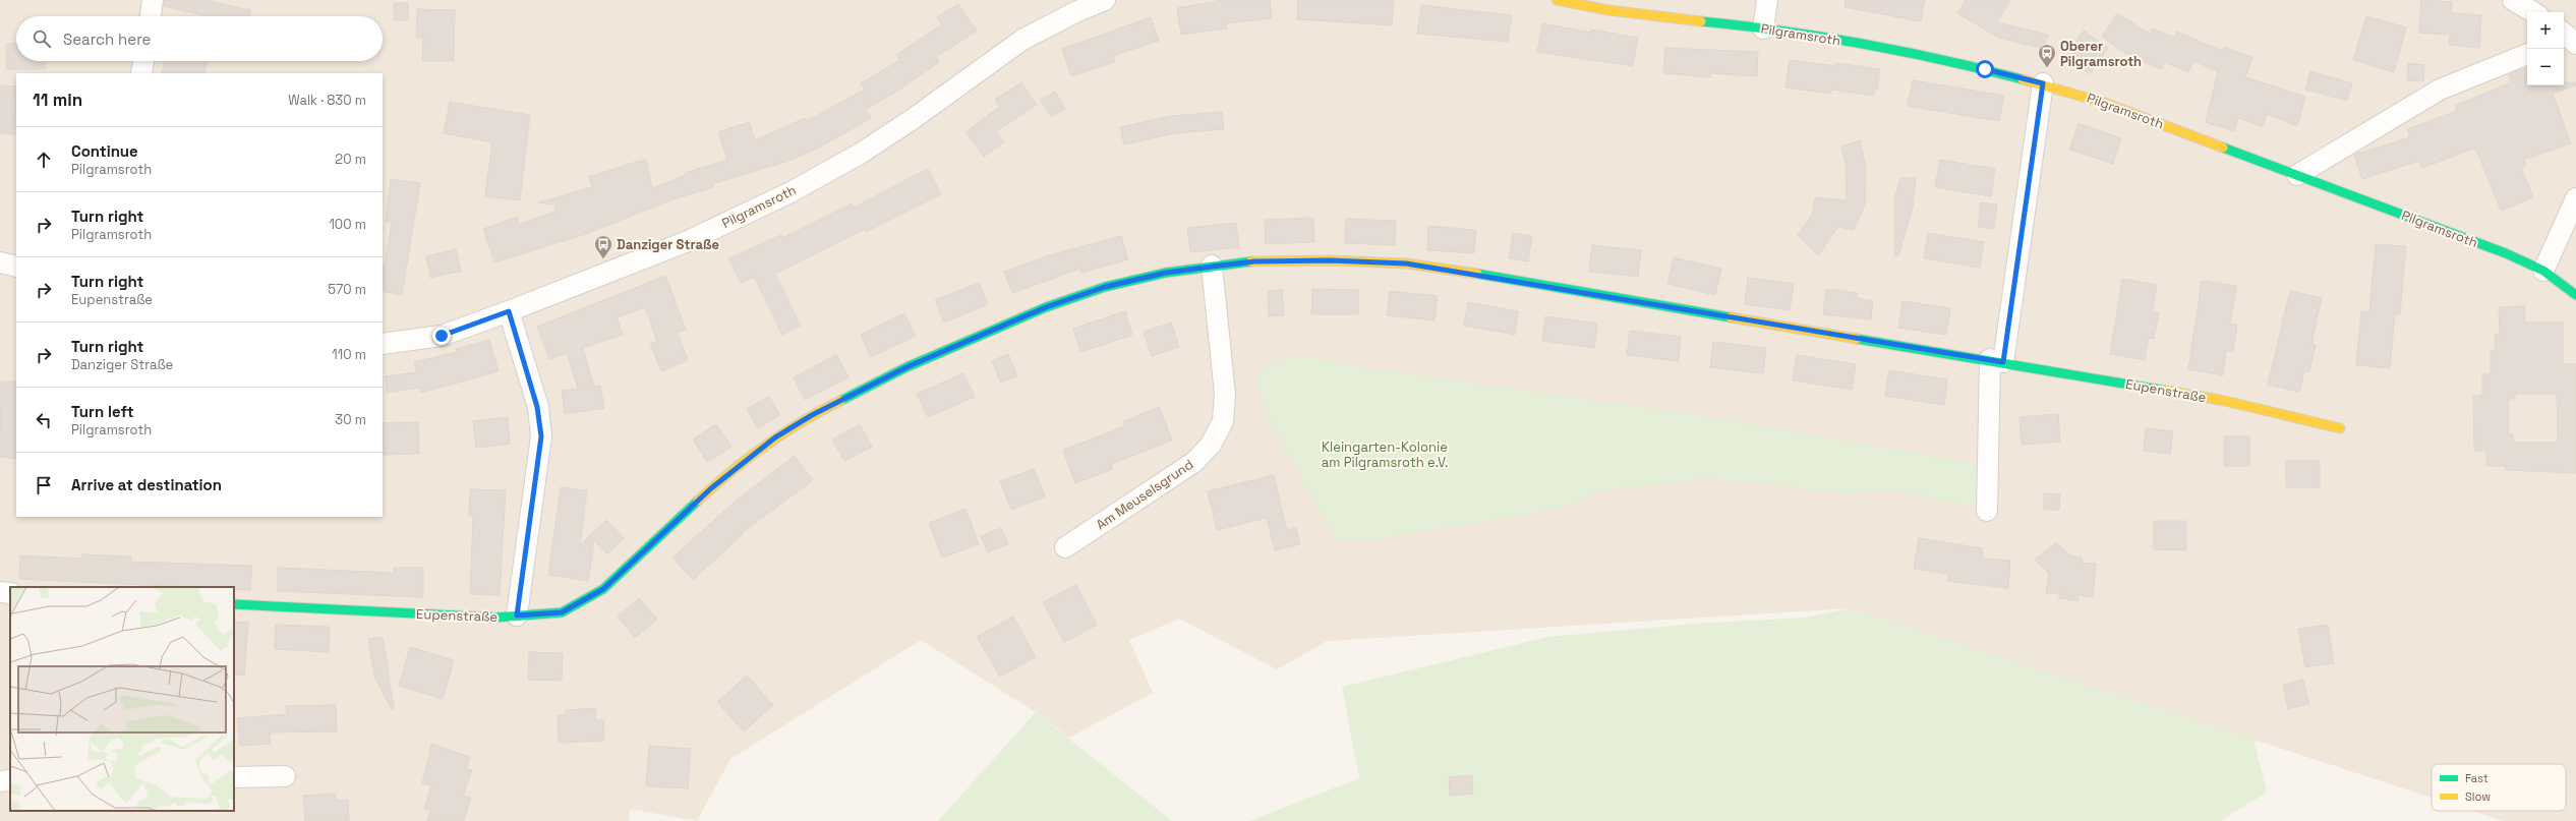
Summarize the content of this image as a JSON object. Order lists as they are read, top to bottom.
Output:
{
  "streets": {
    "street": ["Pilgramsroth", "Eupenstraße", "Am Meuselsgrund"]
  },
  "crossings": [
    ["Eupenstraße", "Am Meuselsgrund"]
  ],
  "parks": ["Kleingarten-Kolonie am Pilgramsroth e.V."],
  "places": {
    "bus stop": ["Oberer Pilgramsroth", "Danziger Straße"]
  },
  "legend": ["Fast", "Slow"],
  "page": {
    "map_buttons": ["+", "−"],
    "search": "Search here",
    "heading": ["11 min", "Walk · 830 m"],
    "list": [
      ["Continue", "Pilgramsroth", "20 m"],
      ["Turn right", "Pilgramsroth", "100 m"],
      ["Turn right", "Eupenstraße", "570 m"],
      ["Turn right", "Danziger Straße", "110 m"],
      ["Turn left", "Pilgramsroth", "30 m"],
      "Arrive at destination"
    ]
  }
}
